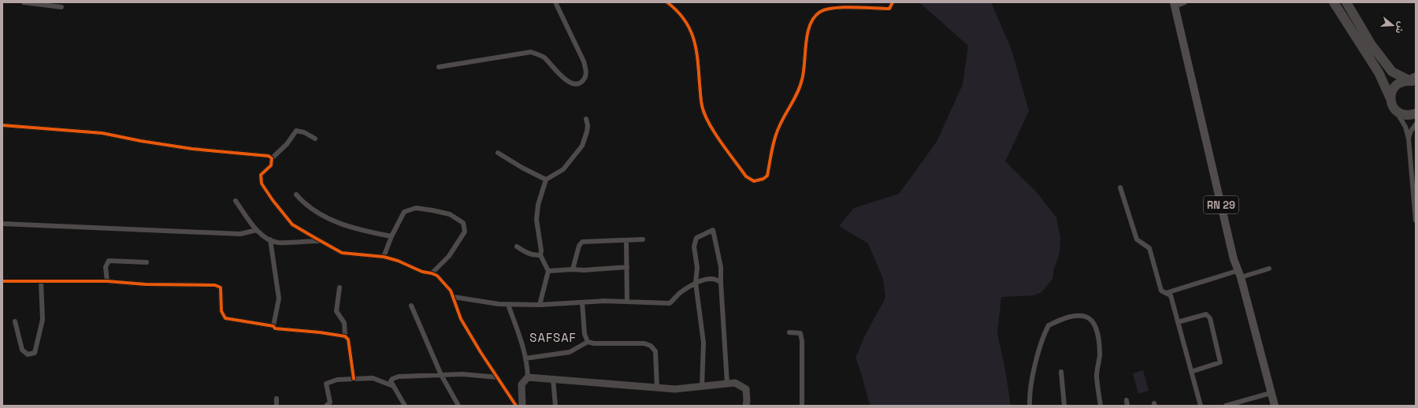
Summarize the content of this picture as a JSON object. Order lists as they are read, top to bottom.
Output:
{
  "streets": {
    "main road": ["RN 29"]
  },
  "districts": ["SAFSAF"],
  "north": "right"
}
